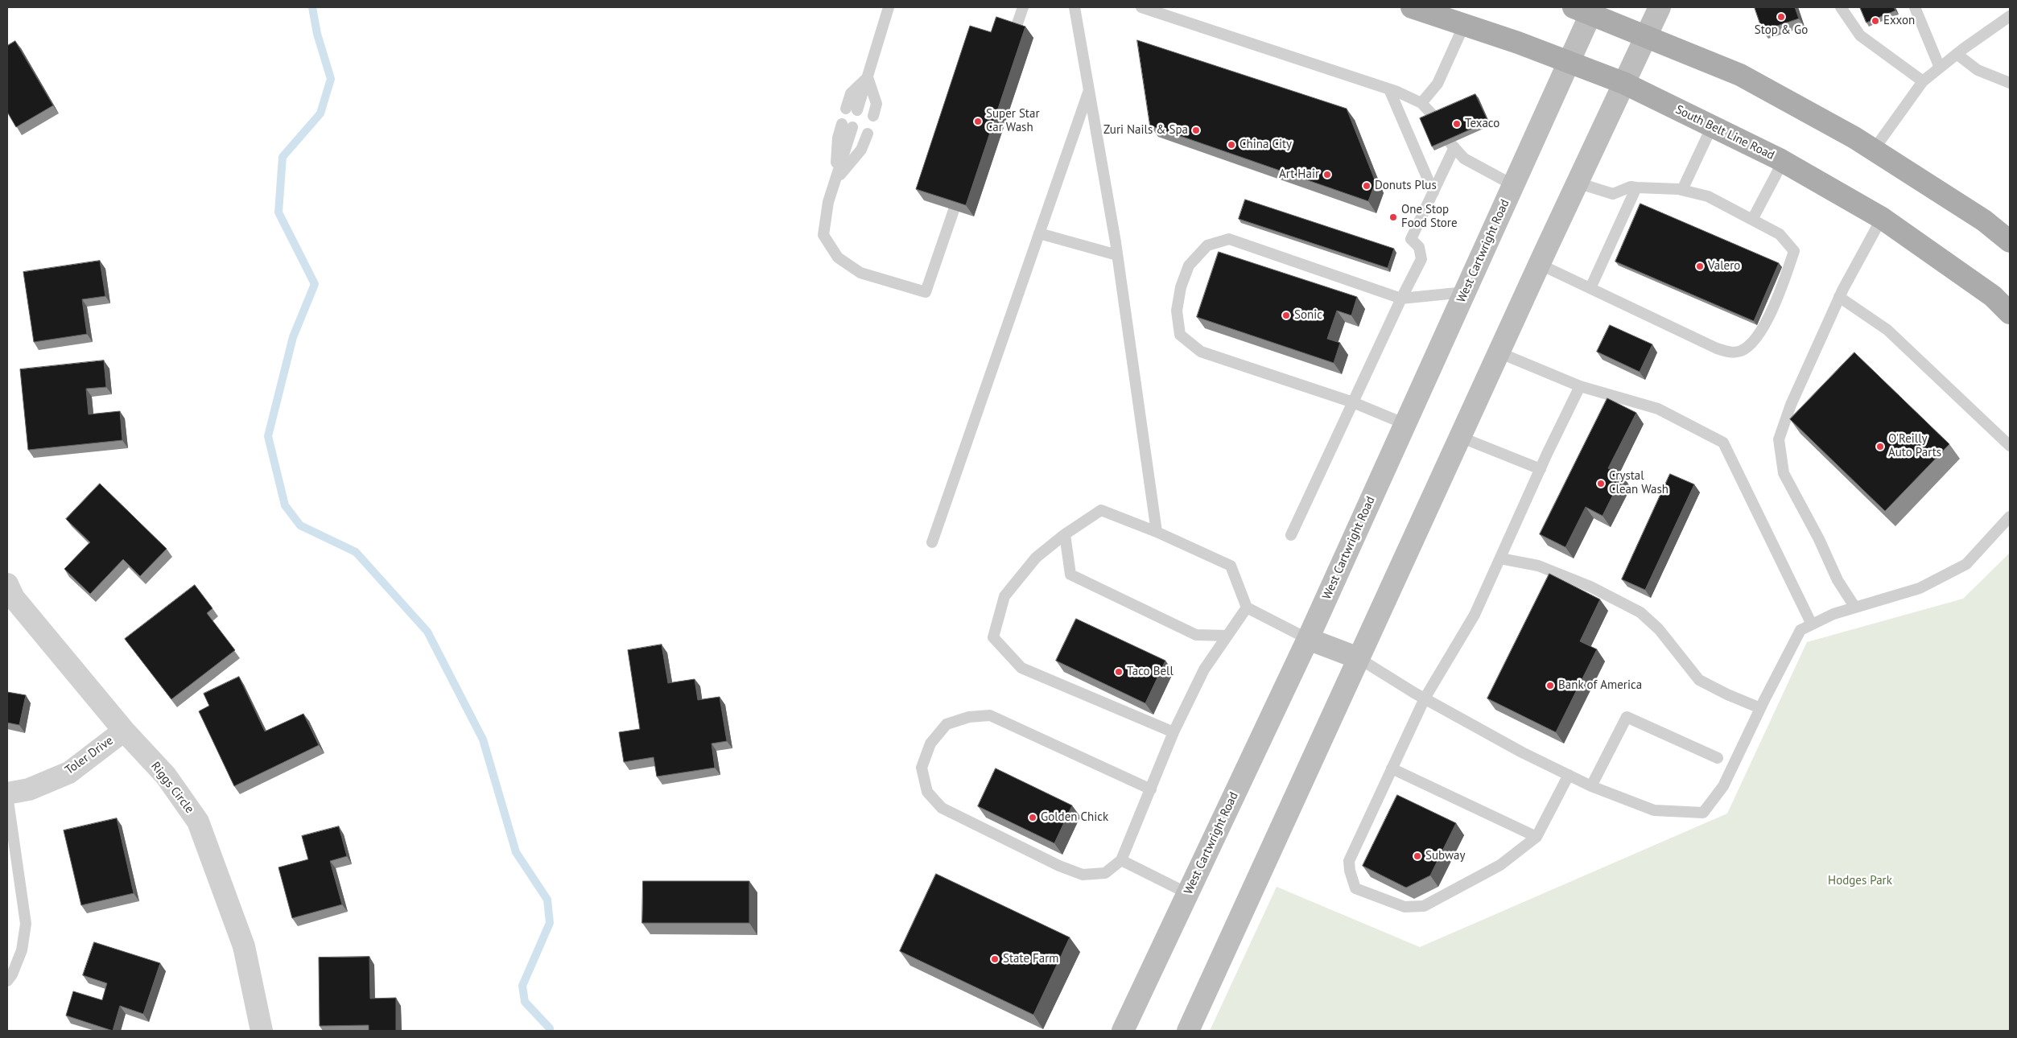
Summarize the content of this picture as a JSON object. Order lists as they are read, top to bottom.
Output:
{
  "streets": {
    "main road": ["South Belt Line Road", "West Cartwright Road"],
    "street": ["Toler Drive", "Riggs Circle"]
  },
  "crossings": [
    ["South Belt Line Road", "West Cartwright Road"],
    ["Toler Drive", "Riggs Circle"]
  ],
  "parks": ["Hodges Park"],
  "places": [
    "Stop & Go",
    "Exxon",
    "Super Star Car Wash",
    "Texaco",
    "Zuri Nails & Spa",
    "China City",
    "Art Hair",
    "Donuts Plus",
    "One Stop Food Store",
    "Valero",
    "Sonic",
    "O'Reilly Auto Parts",
    "Crystal Clean Wash",
    "Taco Bell",
    "Bank of America",
    "Golden Chick",
    "Subway",
    "State Farm"
  ]
}
